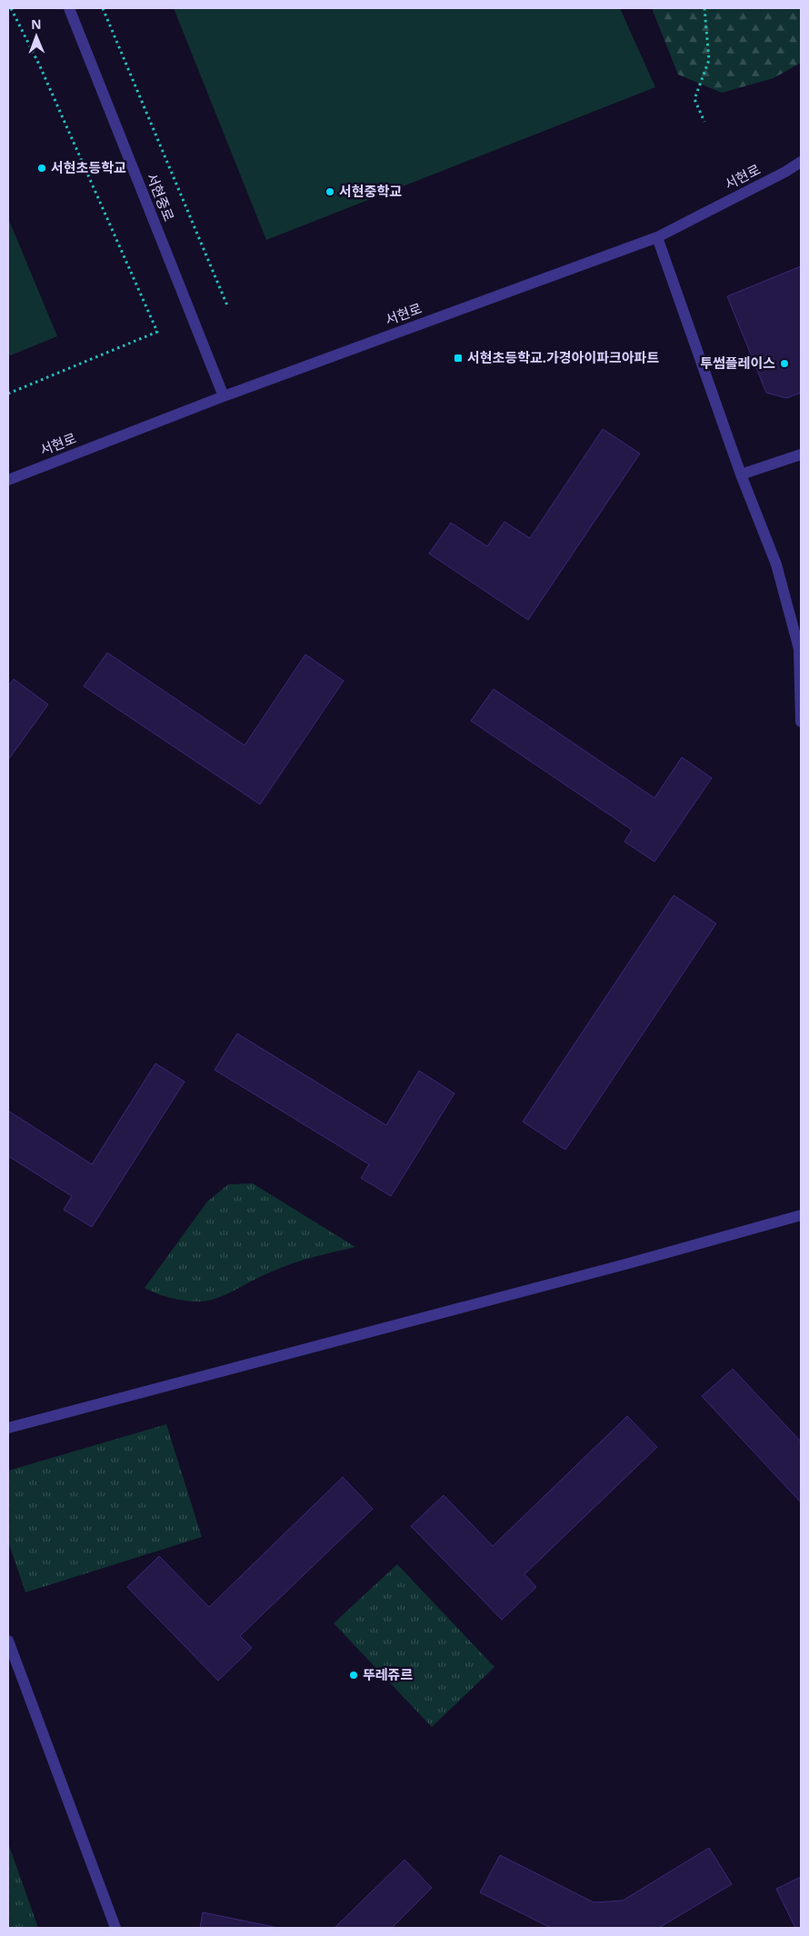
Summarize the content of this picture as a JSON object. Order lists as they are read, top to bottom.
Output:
{
  "streets": {
    "street": ["서현로", "서현중로"]
  },
  "crossings": [
    ["서현로", "서현중로"]
  ],
  "places": {
    "other": [
      "서현초등학교",
      "서현중학교",
      "투썸플레이스",
      "뚜레쥬르"
    ],
    "transit": ["서현초등학교.가경아이파크아파트"]
  },
  "north": "top"
}
